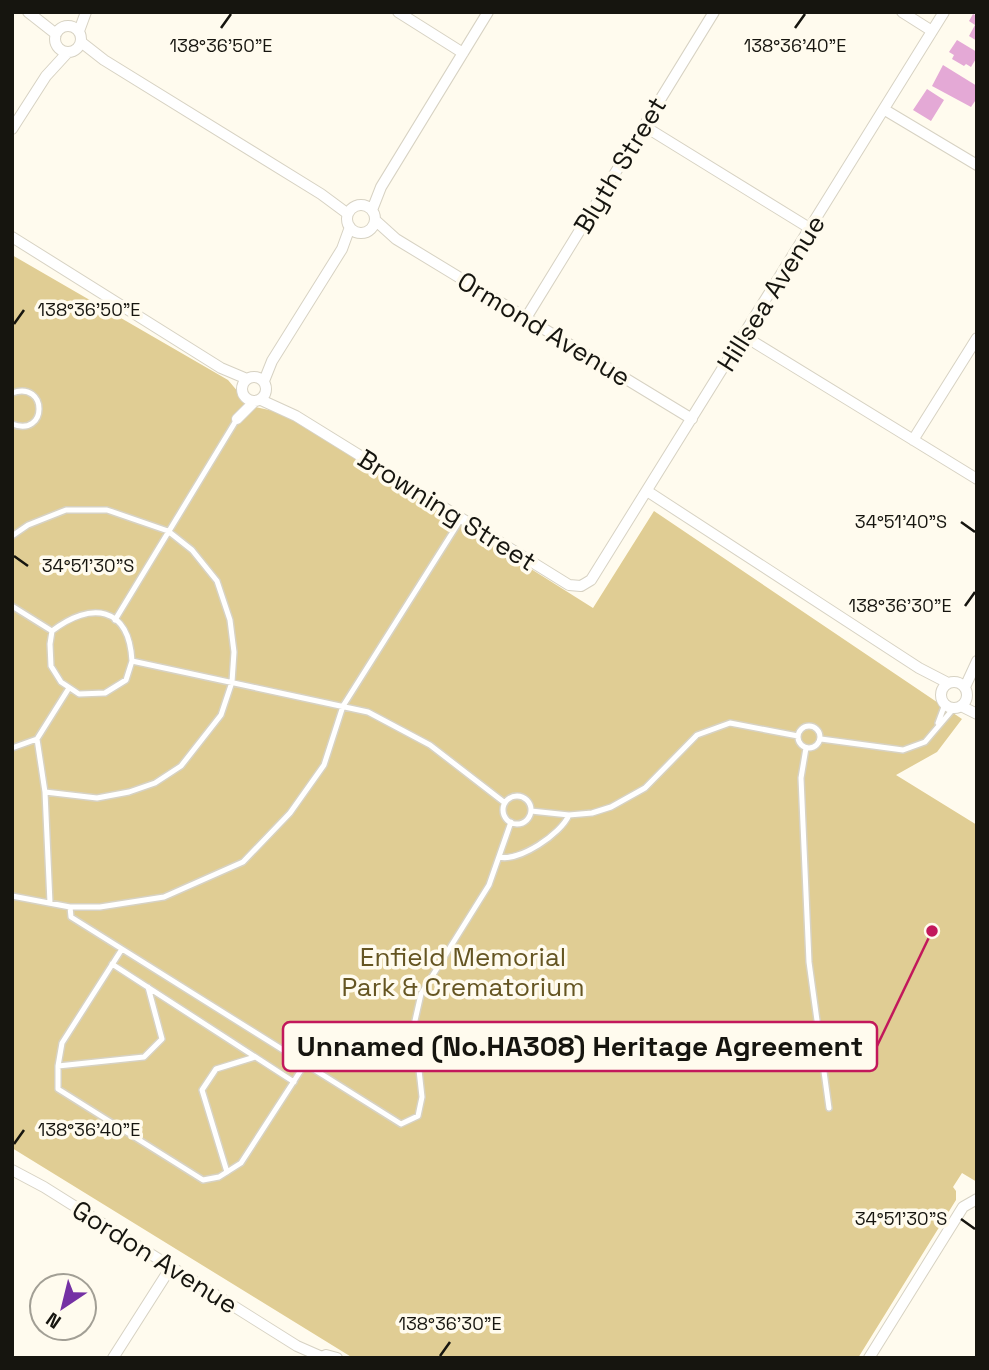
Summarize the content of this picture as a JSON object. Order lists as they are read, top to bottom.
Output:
{
  "streets": {
    "street": [
      "Blyth Street",
      "Hillsea Avenue",
      "Ormond Avenue",
      "Browning Street",
      "Gordon Avenue"
    ]
  },
  "crossings": [
    ["Blyth Street", "Ormond Avenue"],
    ["Hillsea Avenue", "Ormond Avenue"],
    ["Hillsea Avenue", "Browning Street"]
  ],
  "parks": ["Enfield Memorial Park & Crematorium"],
  "places": ["Unnamed (No.HA308) Heritage Agreement"],
  "north": "bottom left",
  "coordinates": [
    "138°36'50\"E",
    "138°36'40\"E",
    "34°51'40\"S",
    "34°51'30\"S",
    "138°36'30\"E"
  ]
}
